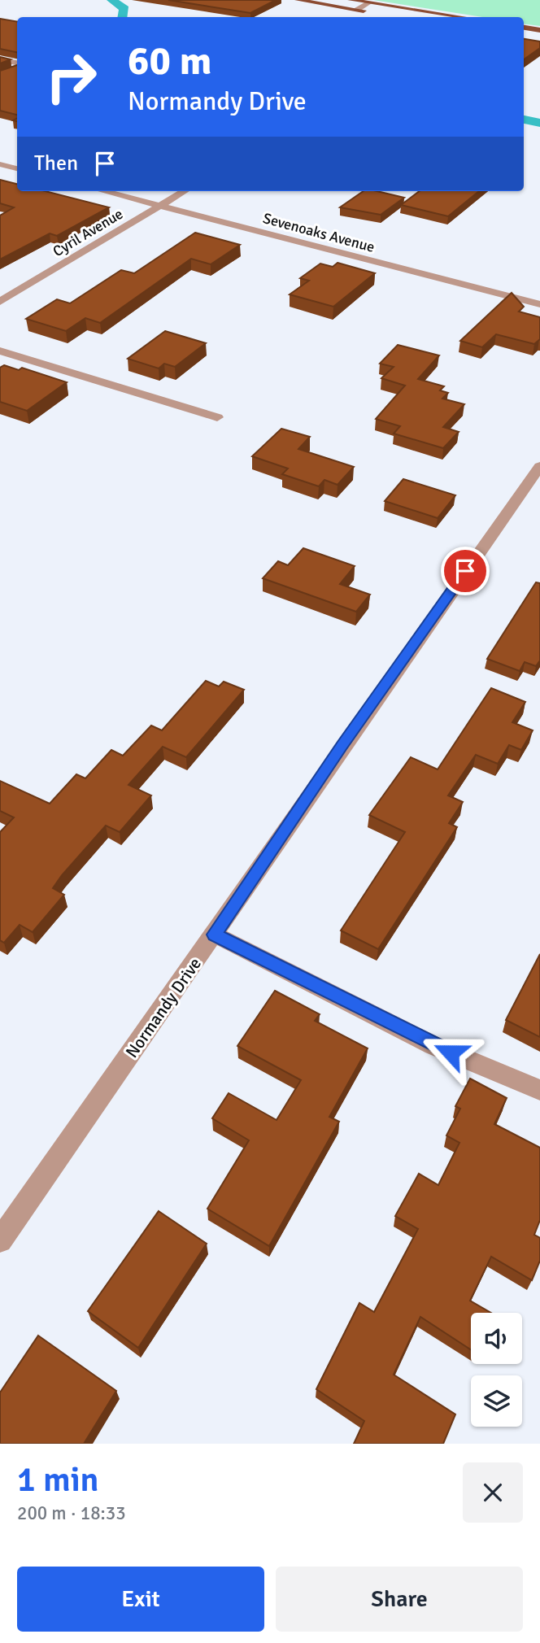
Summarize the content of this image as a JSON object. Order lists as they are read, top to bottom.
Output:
{
  "streets": {
    "street": ["Cyril Avenue", "Sevenoaks Avenue", "Normandy Drive"]
  },
  "crossings": [
    ["Cyril Avenue", "Sevenoaks Avenue"]
  ],
  "page": {
    "turn": ["60 m", "Normandy Drive"],
    "then": "Then",
    "heading": ["1 min", "200 m · 18:33"],
    "buttons": ["Exit", "Share"]
  }
}
